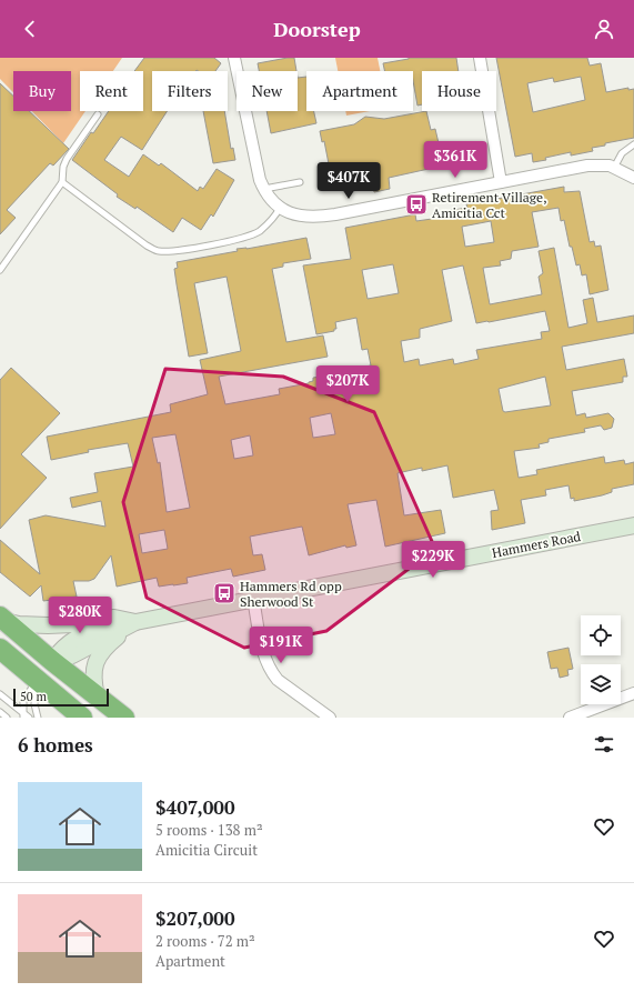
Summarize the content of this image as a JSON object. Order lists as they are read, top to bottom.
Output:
{
  "streets": {
    "street": ["Hammers Road"]
  },
  "places": {
    "bus stop": ["Retirement Village, Amicitia Cct", "Hammers Rd opp Sherwood St"]
  },
  "scale_bar": "50 m",
  "page": {
    "header": "Doorstep",
    "chip": [
      "Buy",
      "Rent",
      "Filters",
      "New",
      "Apartment",
      "House"
    ],
    "price": [
      "$361K",
      "$407K",
      "$207K",
      "$229K",
      "$280K",
      "$191K"
    ],
    "scale": "50 m",
    "heading": "6 homes",
    "list": [
      {
        "name": "$407,000",
        "note": "5 rooms · 138 m² · Amicitia Circuit"
      },
      {
        "name": "$207,000",
        "note": "2 rooms · 72 m² · Apartment"
      }
    ]
  }
}
